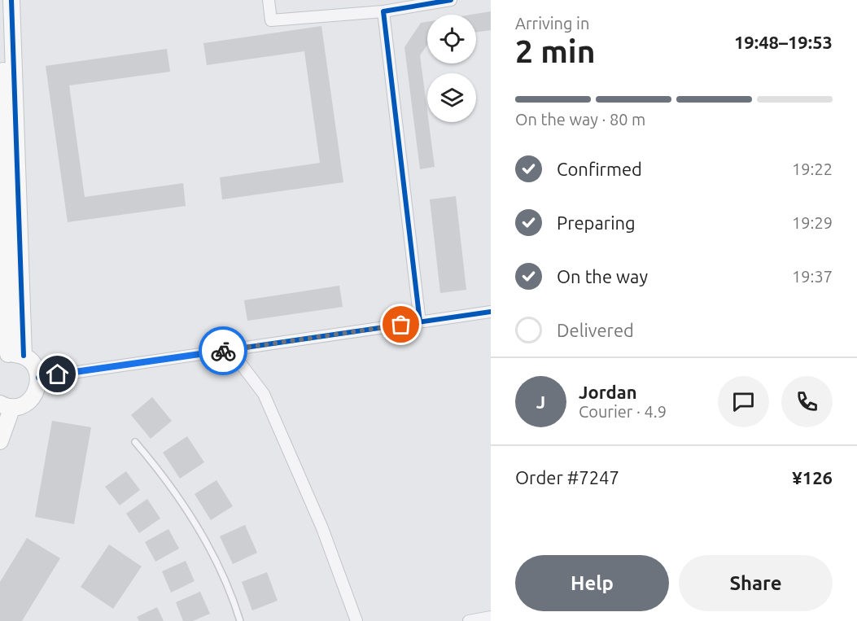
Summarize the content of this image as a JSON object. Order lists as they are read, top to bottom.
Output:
{
  "page": {
    "heading": ["2 min", "Arriving in", "19:48–19:53"],
    "panel": [
      "Jordan",
      "Courier · 4.9",
      "Order #7247",
      "¥126"
    ],
    "bar": "On the way · 80 m",
    "list": [
      ["Confirmed", "19:22"],
      ["Preparing", "19:29"],
      ["On the way", "19:37"],
      "Delivered"
    ],
    "round": "J",
    "buttons": ["Help", "Share"]
  }
}
